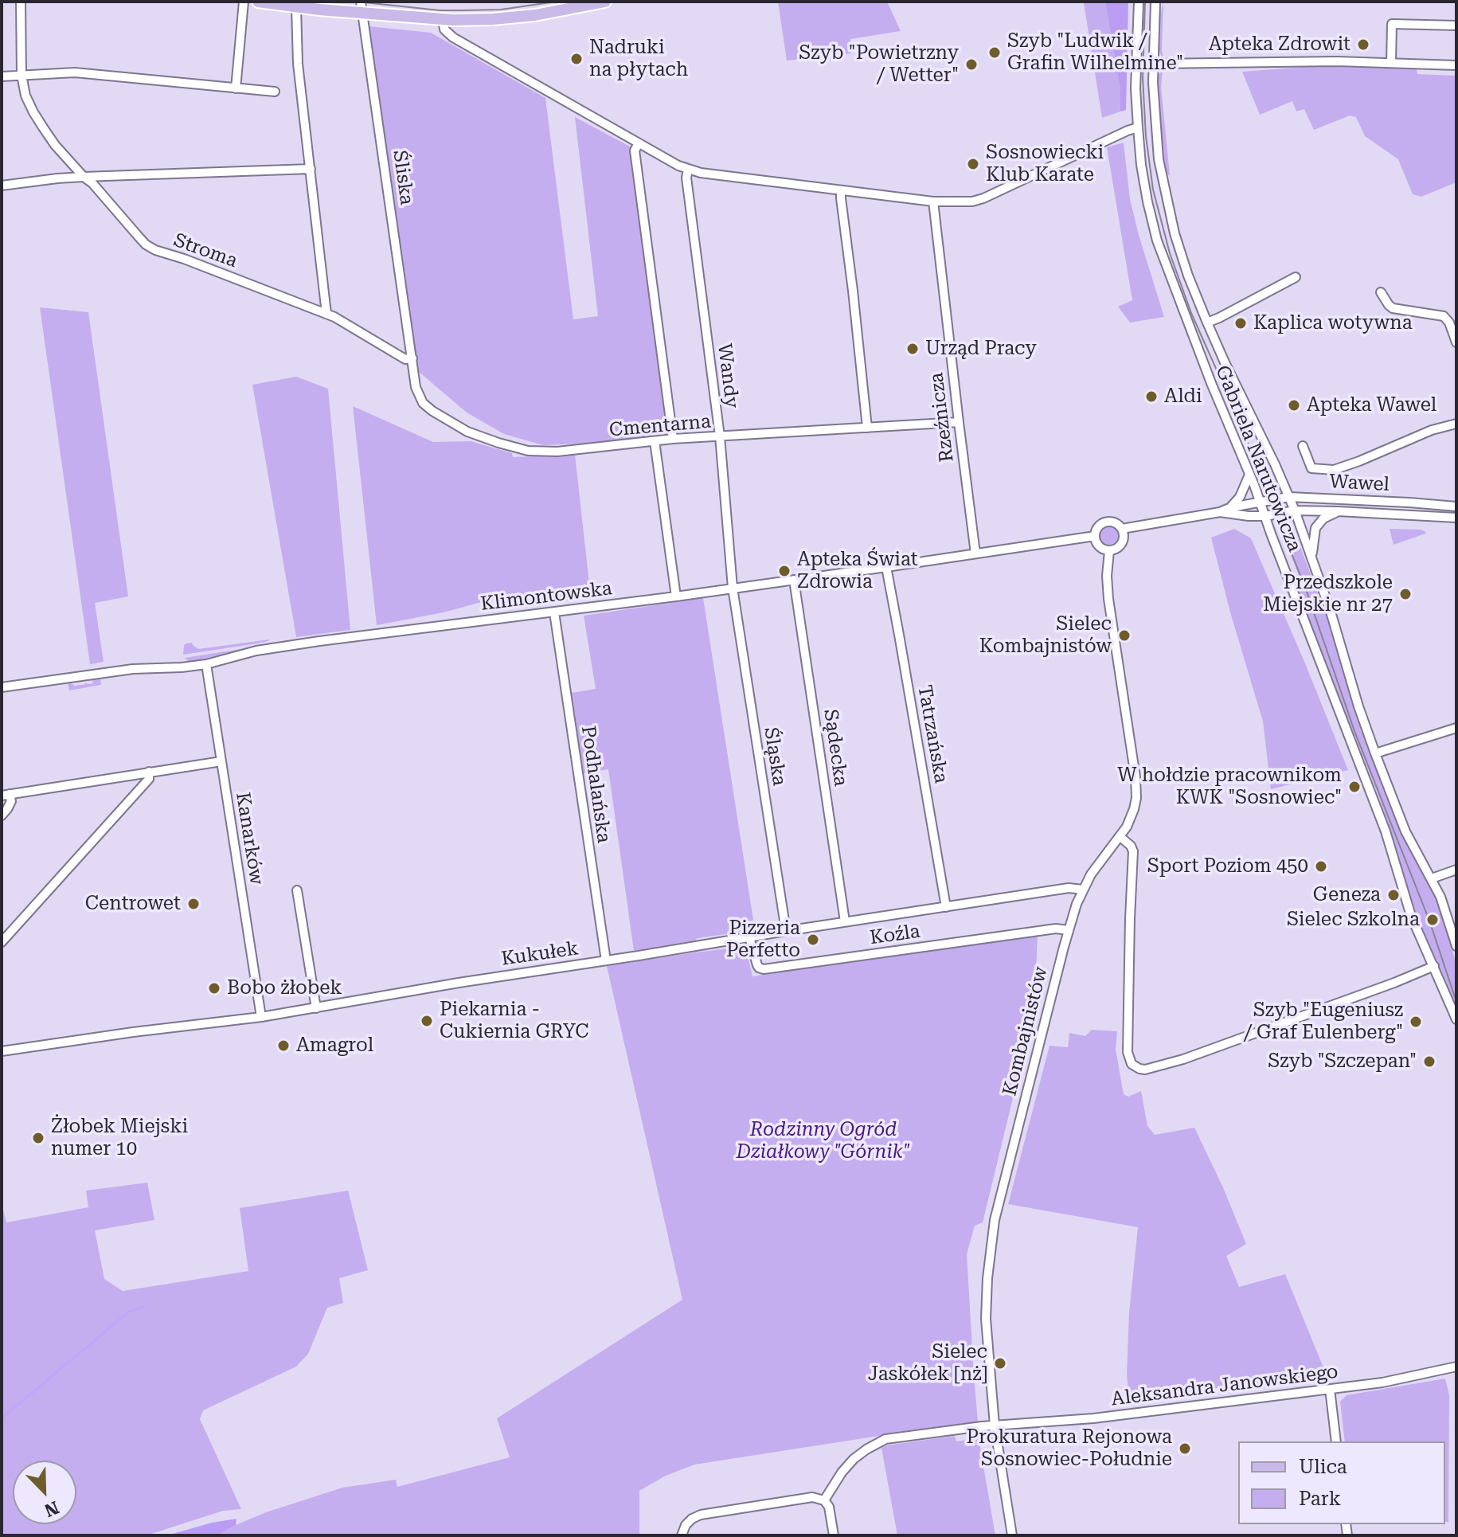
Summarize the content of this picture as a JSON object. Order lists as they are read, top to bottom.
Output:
{
  "streets": {
    "street": [
      "Śliska",
      "Stroma",
      "Wandy",
      "Rzeźnicza",
      "Cmentarna",
      "Gabriela Narutowicza",
      "Wawel",
      "Klimontowska",
      "Tatrzańska",
      "Sądecka",
      "Śląska",
      "Podhalańska",
      "Kanarków",
      "Koźla",
      "Kukułek",
      "Kombajnistów",
      "Aleksandra Janowskiego"
    ]
  },
  "crossings": [
    ["Śliska", "Stroma"],
    ["Śliska", "Cmentarna"],
    ["Stroma", "Cmentarna"],
    ["Wandy", "Cmentarna"],
    ["Wandy", "Klimontowska"],
    ["Wandy", "Śląska"],
    ["Rzeźnicza", "Cmentarna"],
    ["Rzeźnicza", "Klimontowska"],
    ["Gabriela Narutowicza", "Wawel"],
    ["Klimontowska", "Tatrzańska"],
    ["Klimontowska", "Sądecka"],
    ["Klimontowska", "Śląska"],
    ["Klimontowska", "Podhalańska"],
    ["Klimontowska", "Kanarków"],
    ["Klimontowska", "Kombajnistów"],
    ["Tatrzańska", "Kukułek"],
    ["Sądecka", "Kukułek"],
    ["Śląska", "Kukułek"],
    ["Podhalańska", "Kukułek"],
    ["Kanarków", "Kukułek"],
    ["Koźla", "Kukułek"],
    ["Koźla", "Kombajnistów"],
    ["Kukułek", "Kombajnistów"],
    ["Kombajnistów", "Aleksandra Janowskiego"]
  ],
  "parks": ["Rodzinny Ogród Działkowy \"Górnik\""],
  "places": [
    "Apteka Zdrowit",
    "Szyb \"Ludwik / Grafin Wilhelmine\"",
    "Nadruki na płytach",
    "Szyb \"Powietrzny / Wetter\"",
    "Sosnowiecki Klub Karate",
    "Kaplica wotywna",
    "Urząd Pracy",
    "Aldi",
    "Apteka Wawel",
    "Apteka Świat Zdrowia",
    "Przedszkole Miejskie nr 27",
    "Sielec Kombajnistów",
    "W hołdzie pracownikom KWK \"Sosnowiec\"",
    "Sport Poziom 450",
    "Geneza",
    "Centrowet",
    "Sielec Szkolna",
    "Pizzeria Perfetto",
    "Bobo żłobek",
    "Piekarnia - Cukiernia GRYC",
    "Szyb \"Eugeniusz / Graf Eulenberg\"",
    "Amagrol",
    "Szyb \"Szczepan\"",
    "Żłobek Miejski numer 10",
    "Sielec Jaskółek [nż]",
    "Prokuratura Rejonowa Sosnowiec-Południe"
  ],
  "legend": ["Ulica", "Park"],
  "north": "bottom right"
}
